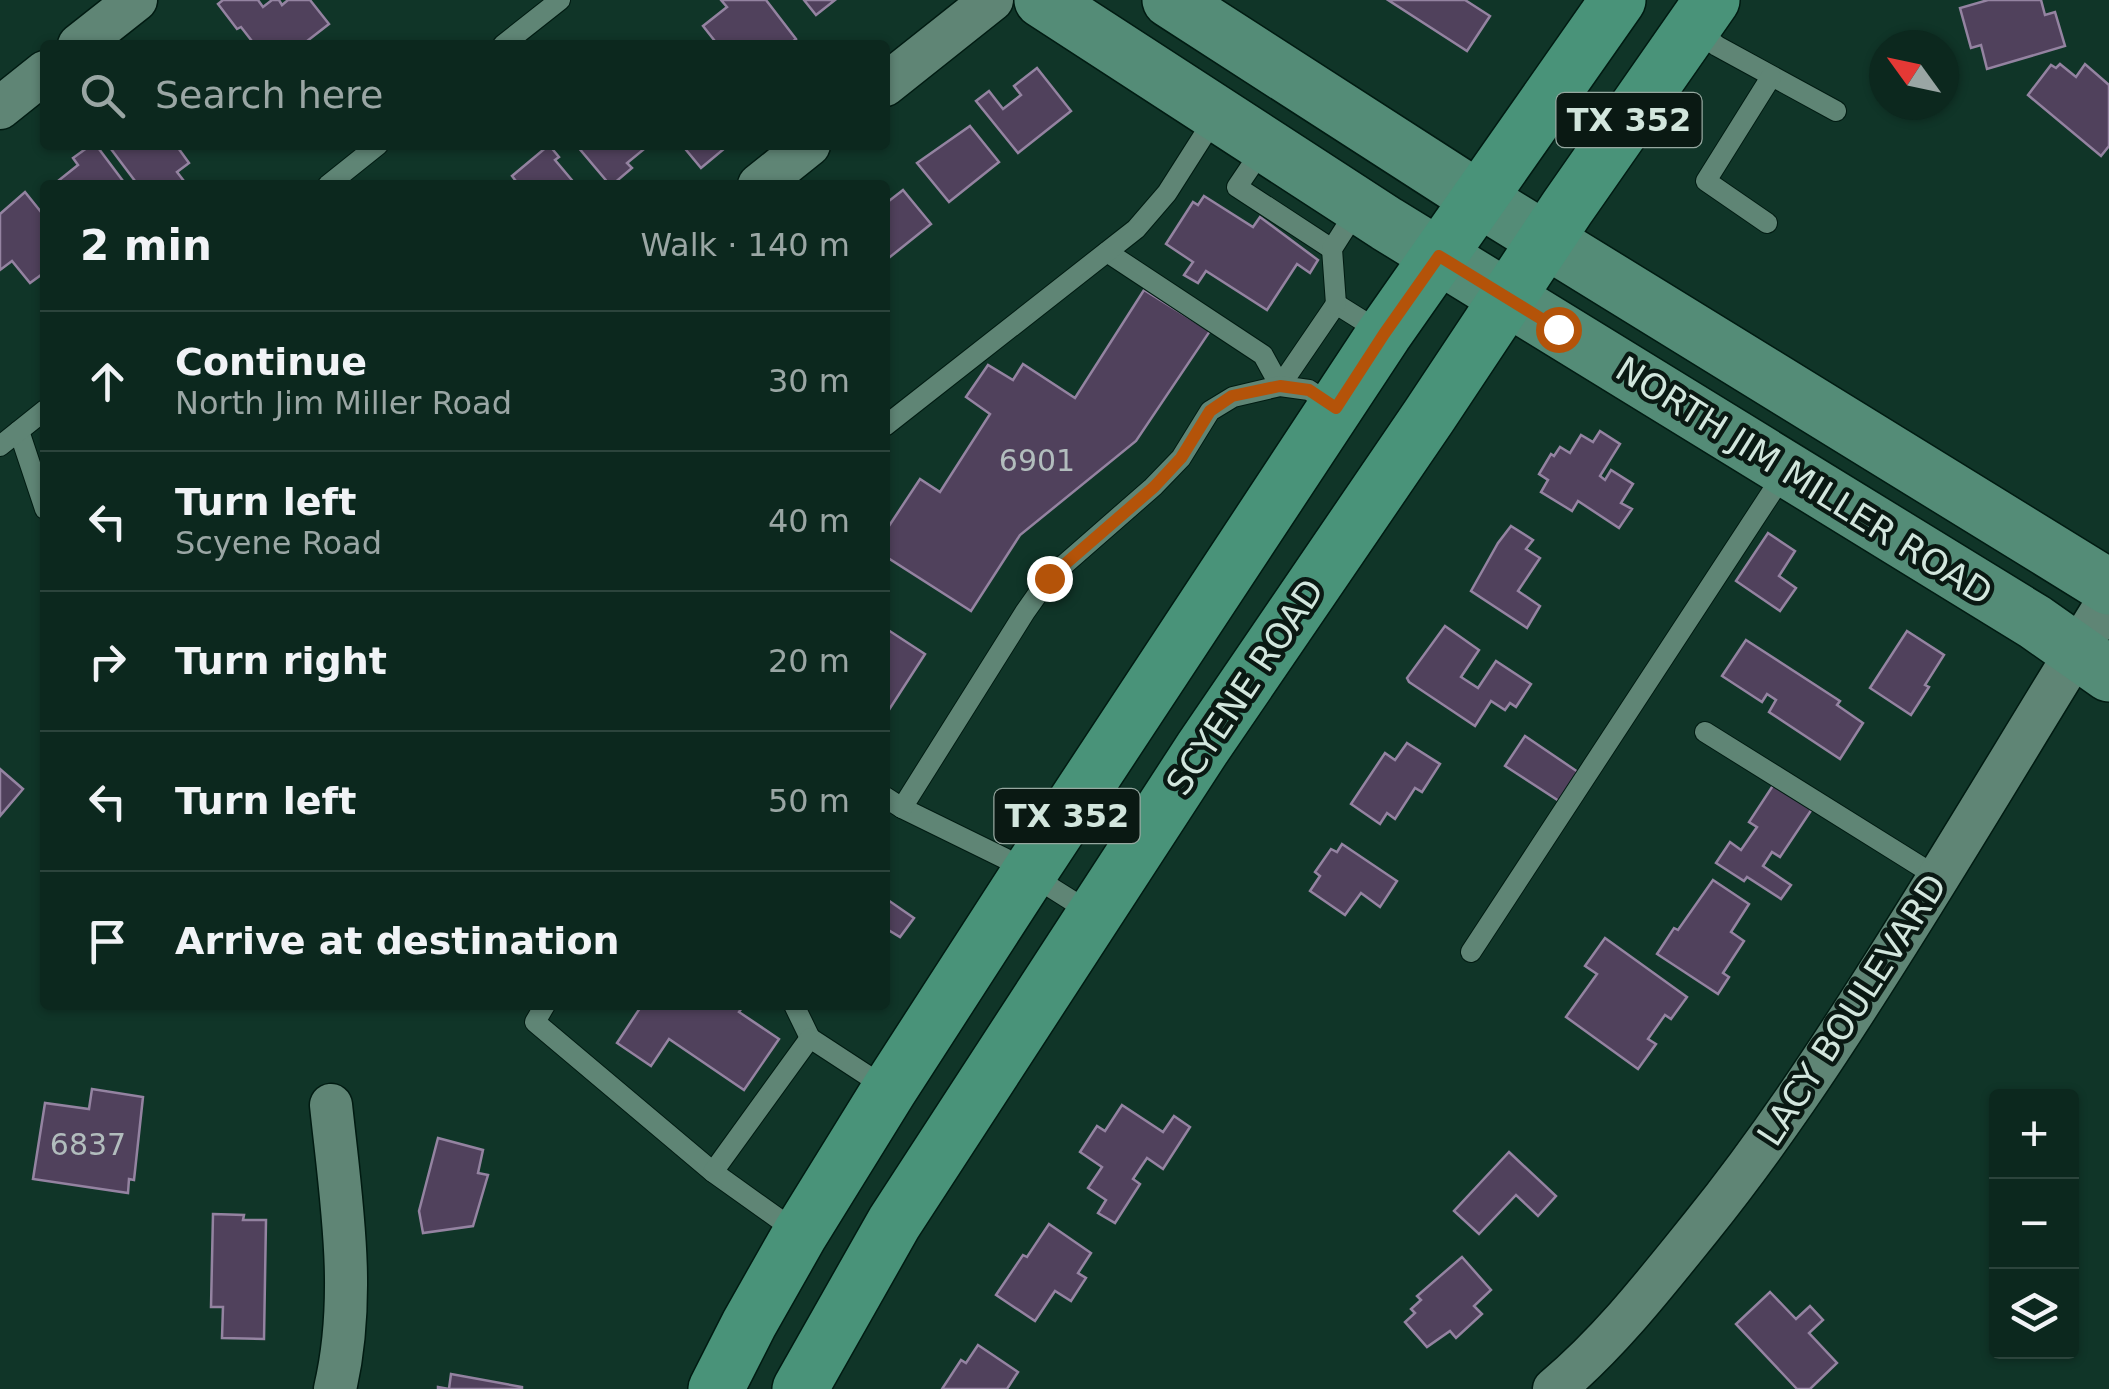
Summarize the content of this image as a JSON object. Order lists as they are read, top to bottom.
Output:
{
  "streets": {
    "main road": ["TX 352", "NORTH JIM MILLER ROAD", "SCYENE ROAD"],
    "street": ["LACY BOULEVARD"]
  },
  "crossings": [
    ["TX 352", "NORTH JIM MILLER ROAD"],
    ["NORTH JIM MILLER ROAD", "SCYENE ROAD"],
    ["NORTH JIM MILLER ROAD", "LACY BOULEVARD"]
  ],
  "house_numbers": ["6901", "6837"],
  "north": "top left",
  "page": {
    "search": "Search here",
    "heading": ["2 min", "Walk · 140 m"],
    "list": [
      ["Continue", "North Jim Miller Road", "30 m"],
      ["Turn left", "Scyene Road", "40 m"],
      ["Turn right", "20 m"],
      ["Turn left", "50 m"],
      "Arrive at destination"
    ],
    "map_buttons": ["+", "−"]
  }
}
